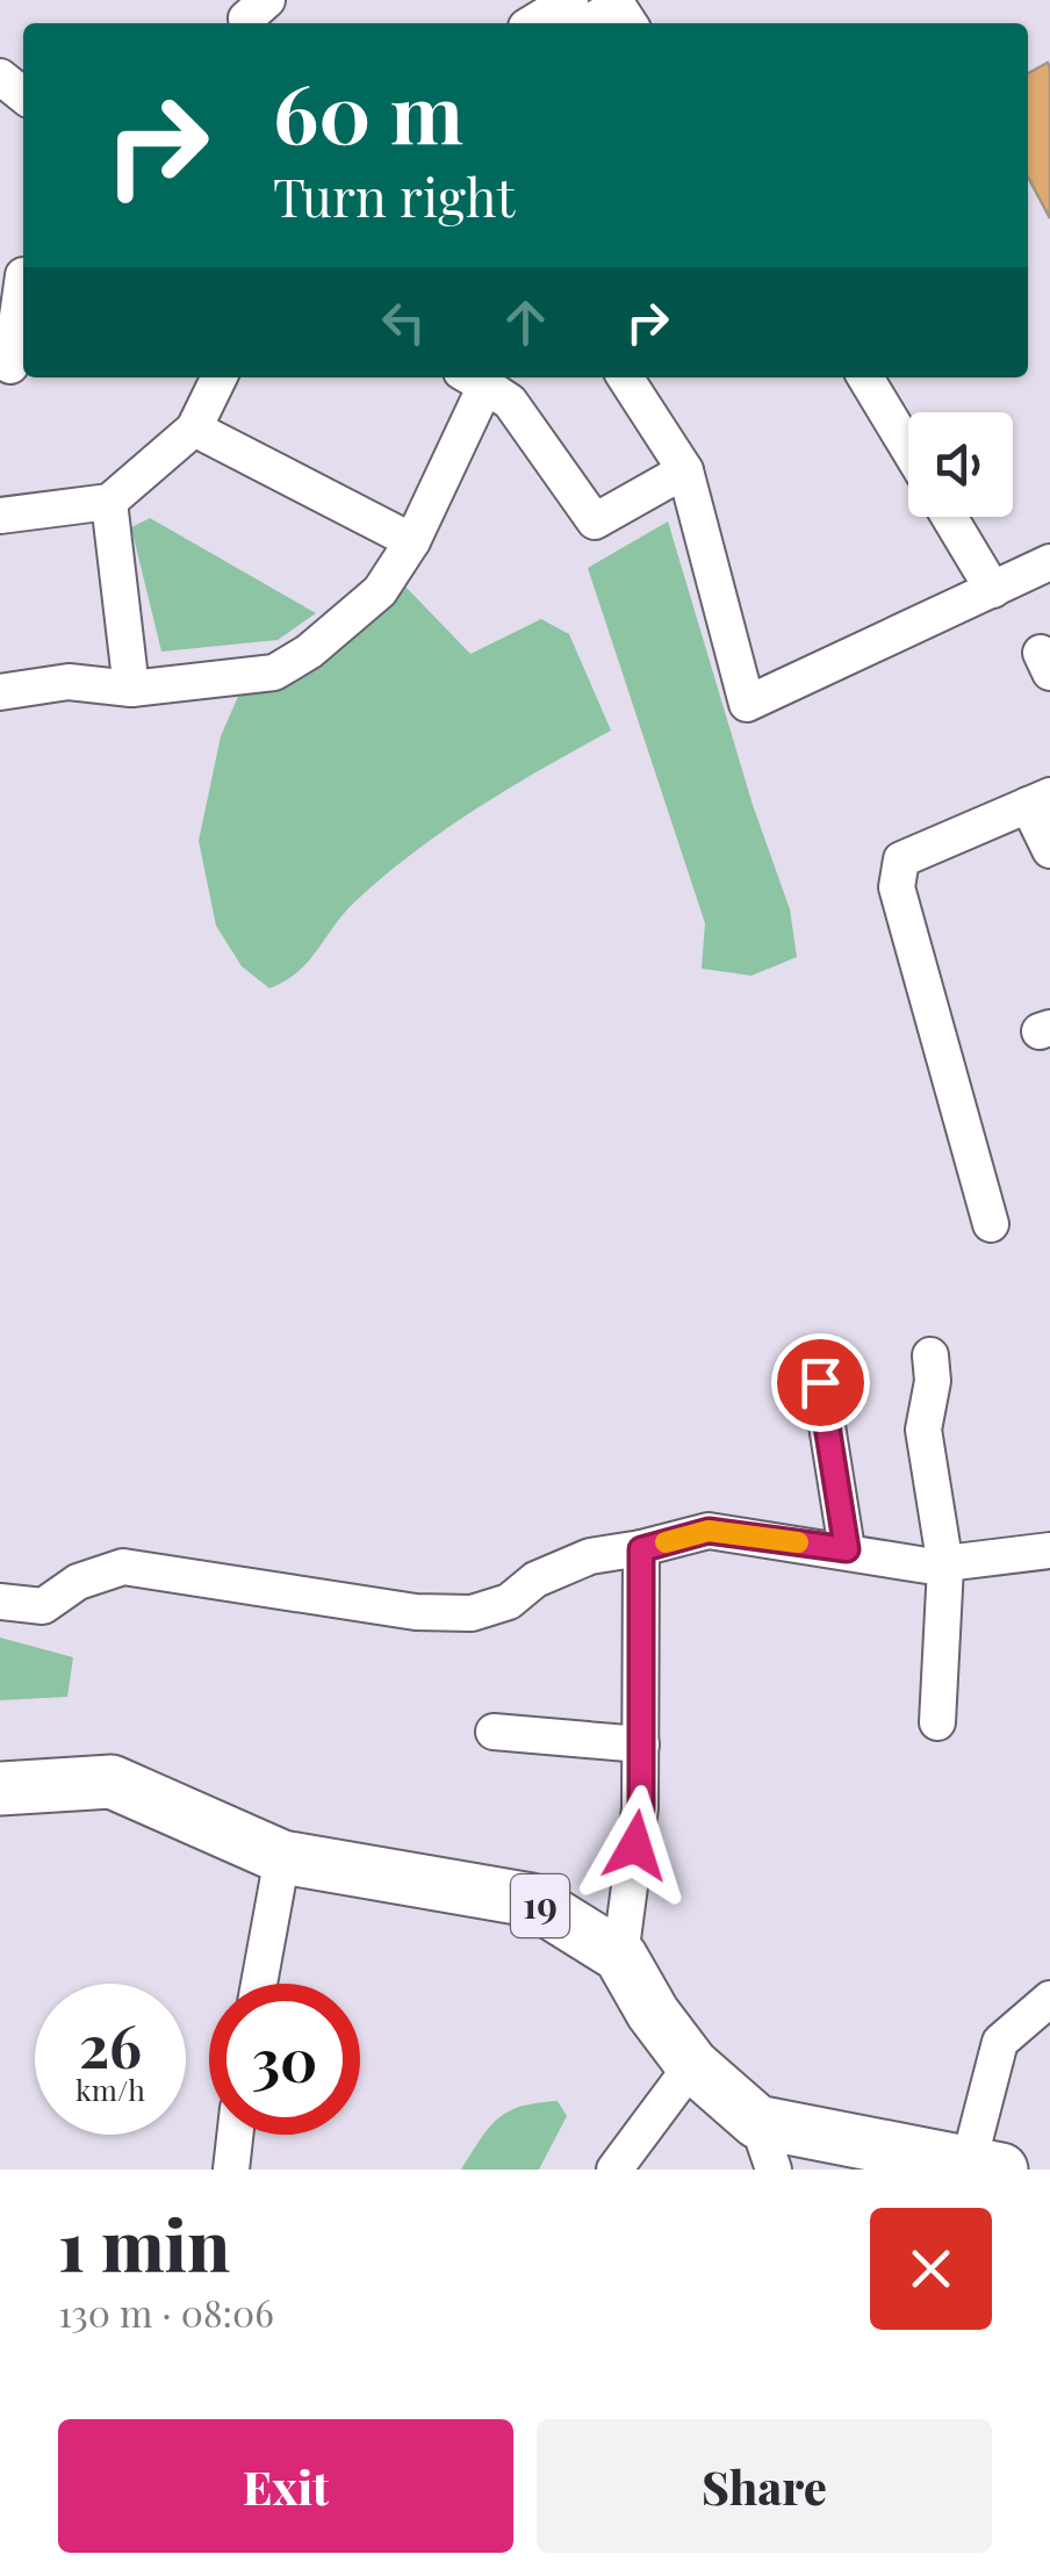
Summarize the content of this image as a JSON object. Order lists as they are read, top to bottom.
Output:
{
  "streets": {
    "main road": ["19"]
  },
  "page": {
    "turn": ["60 m", "Turn right"],
    "speed": "26 km/h",
    "limit": "30",
    "heading": ["1 min", "130 m · 08:06"],
    "buttons": ["Exit", "Share"]
  }
}
